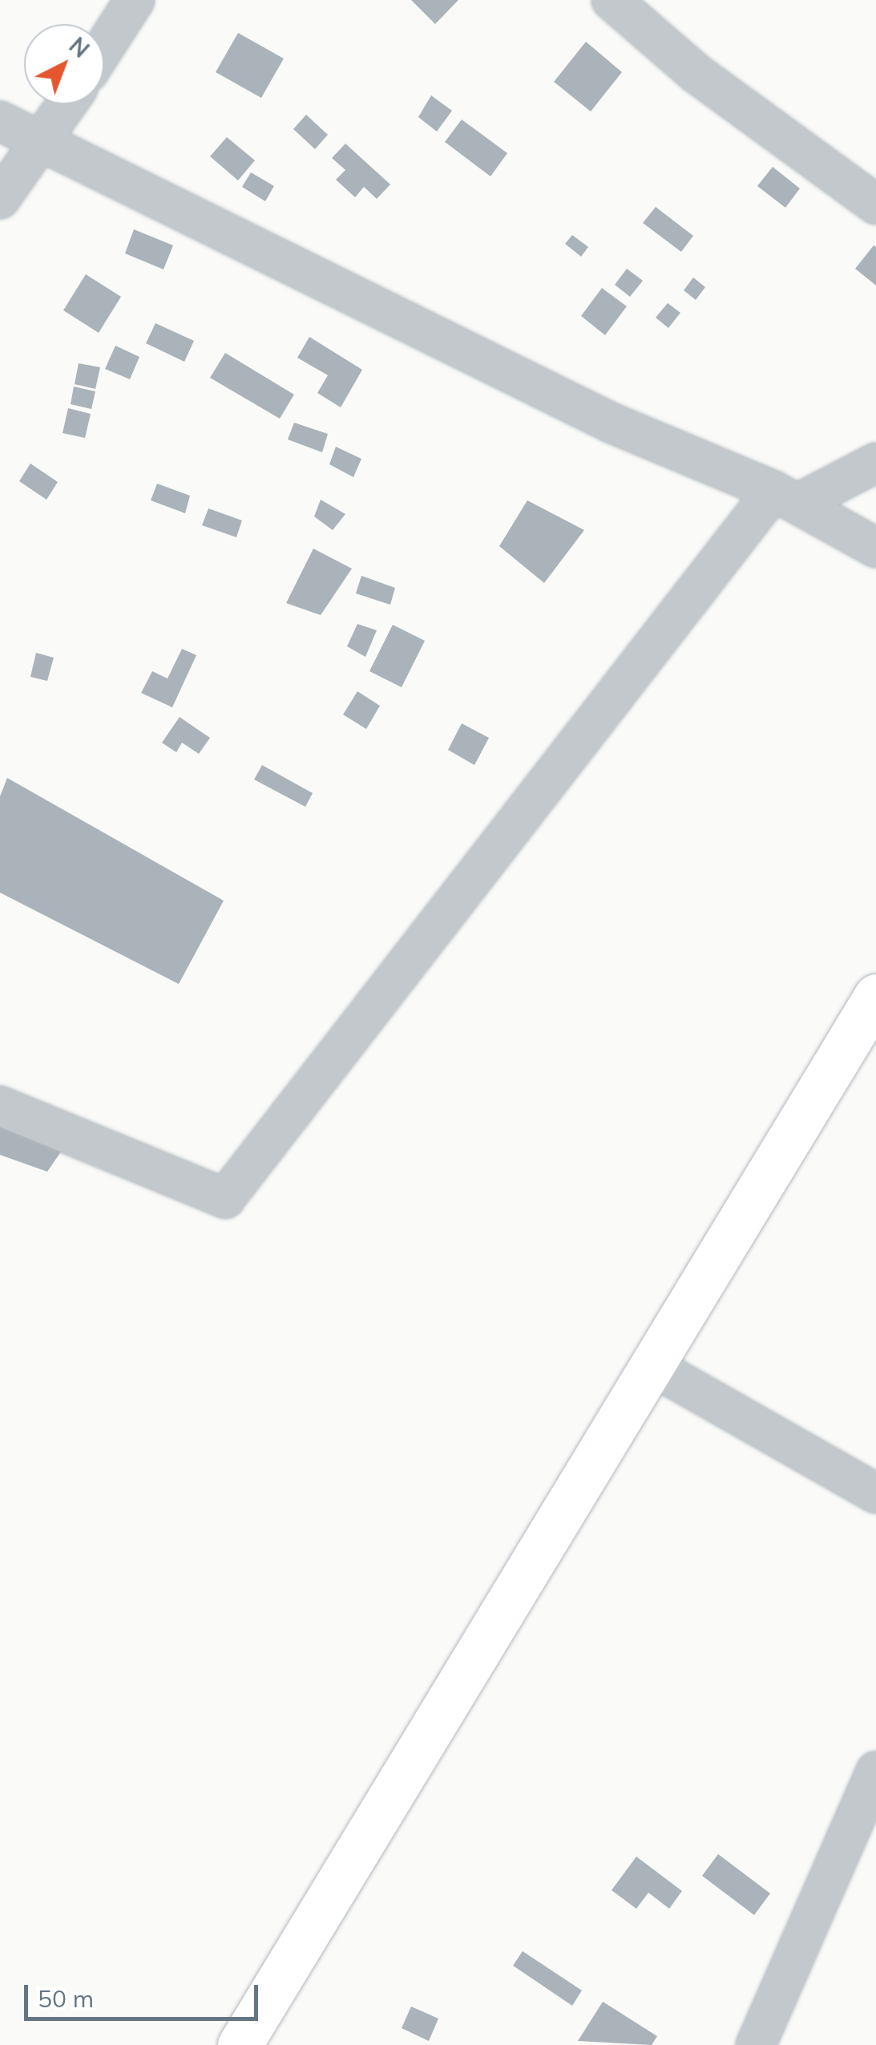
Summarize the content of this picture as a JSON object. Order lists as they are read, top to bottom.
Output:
{
  "scale_bar": "50 m",
  "north": "top right"
}
